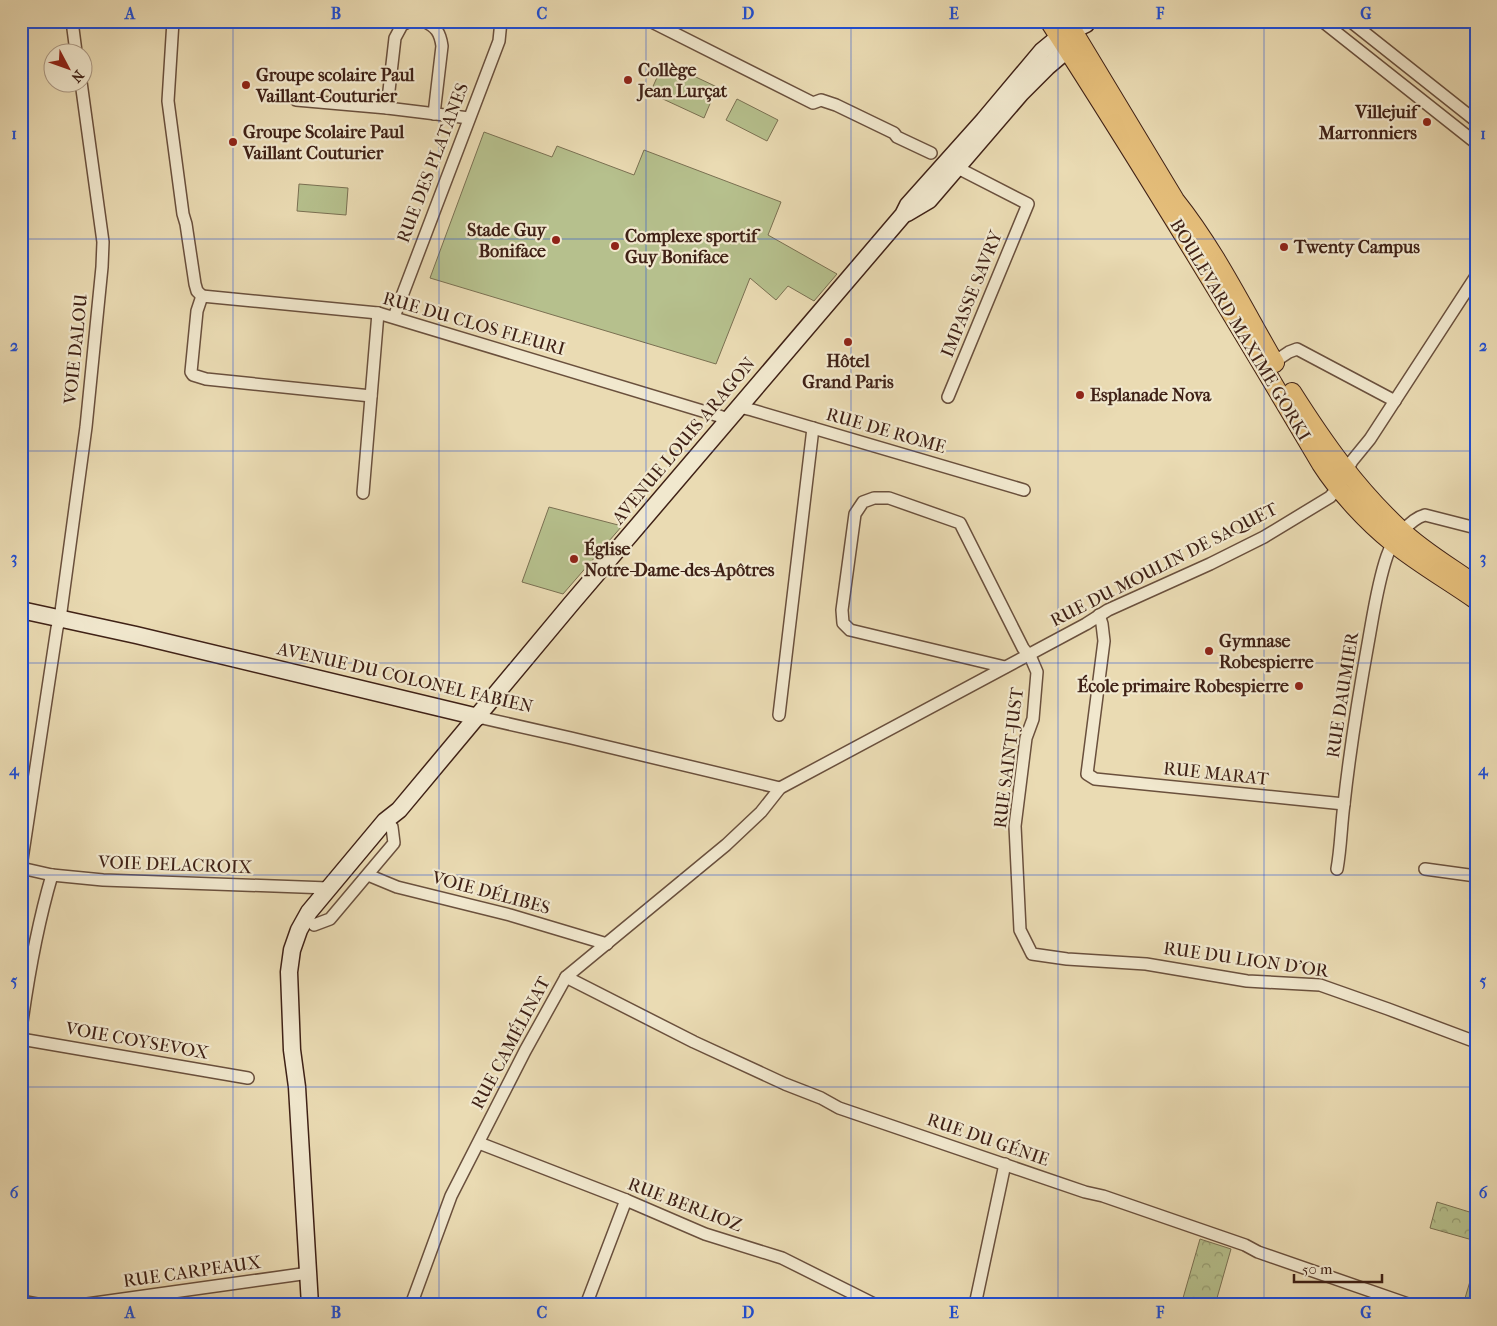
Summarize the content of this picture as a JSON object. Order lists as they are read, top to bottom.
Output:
{
  "streets": {
    "main road": ["BOULEVARD MAXIME GORKI", "AVENUE LOUIS ARAGON", "AVENUE DU COLONEL FABIEN"],
    "street": [
      "RUE DES PLATANES",
      "IMPASSE SAVRY",
      "RUE DU CLOS FLEURI",
      "VOIE DALOU",
      "RUE DE ROME",
      "RUE DU MOULIN DE SAQUET",
      "RUE DAUMIER",
      "RUE SAINT-JUST",
      "RUE MARAT",
      "VOIE DELACROIX",
      "VOIE DÉLIBES",
      "RUE DU LION D'OR",
      "VOIE COYSEVOX",
      "RUE CAMÉLINAT",
      "RUE DU GÉNIE",
      "RUE BERLIOZ",
      "RUE CARPEAUX"
    ]
  },
  "crossings": [
    ["RUE DES PLATANES", "RUE DU CLOS FLEURI"],
    ["IMPASSE SAVRY", "AVENUE LOUIS ARAGON"],
    ["RUE DU CLOS FLEURI", "RUE DE ROME"],
    ["RUE DU CLOS FLEURI", "AVENUE LOUIS ARAGON"],
    ["BOULEVARD MAXIME GORKI", "AVENUE LOUIS ARAGON"],
    ["BOULEVARD MAXIME GORKI", "RUE DU MOULIN DE SAQUET"],
    ["BOULEVARD MAXIME GORKI", "RUE DAUMIER"],
    ["VOIE DALOU", "AVENUE DU COLONEL FABIEN"],
    ["VOIE DALOU", "VOIE DELACROIX"],
    ["RUE DE ROME", "AVENUE LOUIS ARAGON"],
    ["AVENUE LOUIS ARAGON", "AVENUE DU COLONEL FABIEN"],
    ["RUE DU MOULIN DE SAQUET", "AVENUE DU COLONEL FABIEN"],
    ["RUE DU MOULIN DE SAQUET", "RUE SAINT-JUST"],
    ["RUE DU MOULIN DE SAQUET", "RUE MARAT"],
    ["RUE DU MOULIN DE SAQUET", "RUE CAMÉLINAT"],
    ["AVENUE DU COLONEL FABIEN", "RUE CAMÉLINAT"],
    ["RUE DAUMIER", "RUE MARAT"],
    ["RUE SAINT-JUST", "RUE DU LION D'OR"],
    ["VOIE DÉLIBES", "RUE CAMÉLINAT"],
    ["RUE CAMÉLINAT", "RUE DU GÉNIE"],
    ["RUE CAMÉLINAT", "RUE BERLIOZ"]
  ],
  "places": [
    "Collège Jean Lurçat",
    "Groupe scolaire Paul Vaillant-Couturier",
    "Villejuif Marronniers",
    "Groupe Scolaire Paul Vaillant Couturier",
    "Stade Guy Boniface",
    "Complexe sportif Guy Boniface",
    "Twenty Campus",
    "Hôtel Grand Paris",
    "Esplanade Nova",
    "Église Notre-Dame-des-Apôtres",
    "Gymnase Robespierre",
    "École primaire Robespierre"
  ],
  "scale_bar": "50 m",
  "north": "bottom right",
  "grid": {
    "columns": [
      "A",
      "B",
      "C",
      "D",
      "E",
      "F",
      "G"
    ],
    "rows": [
      "1",
      "2",
      "3",
      "4",
      "5",
      "6"
    ]
  }
}
